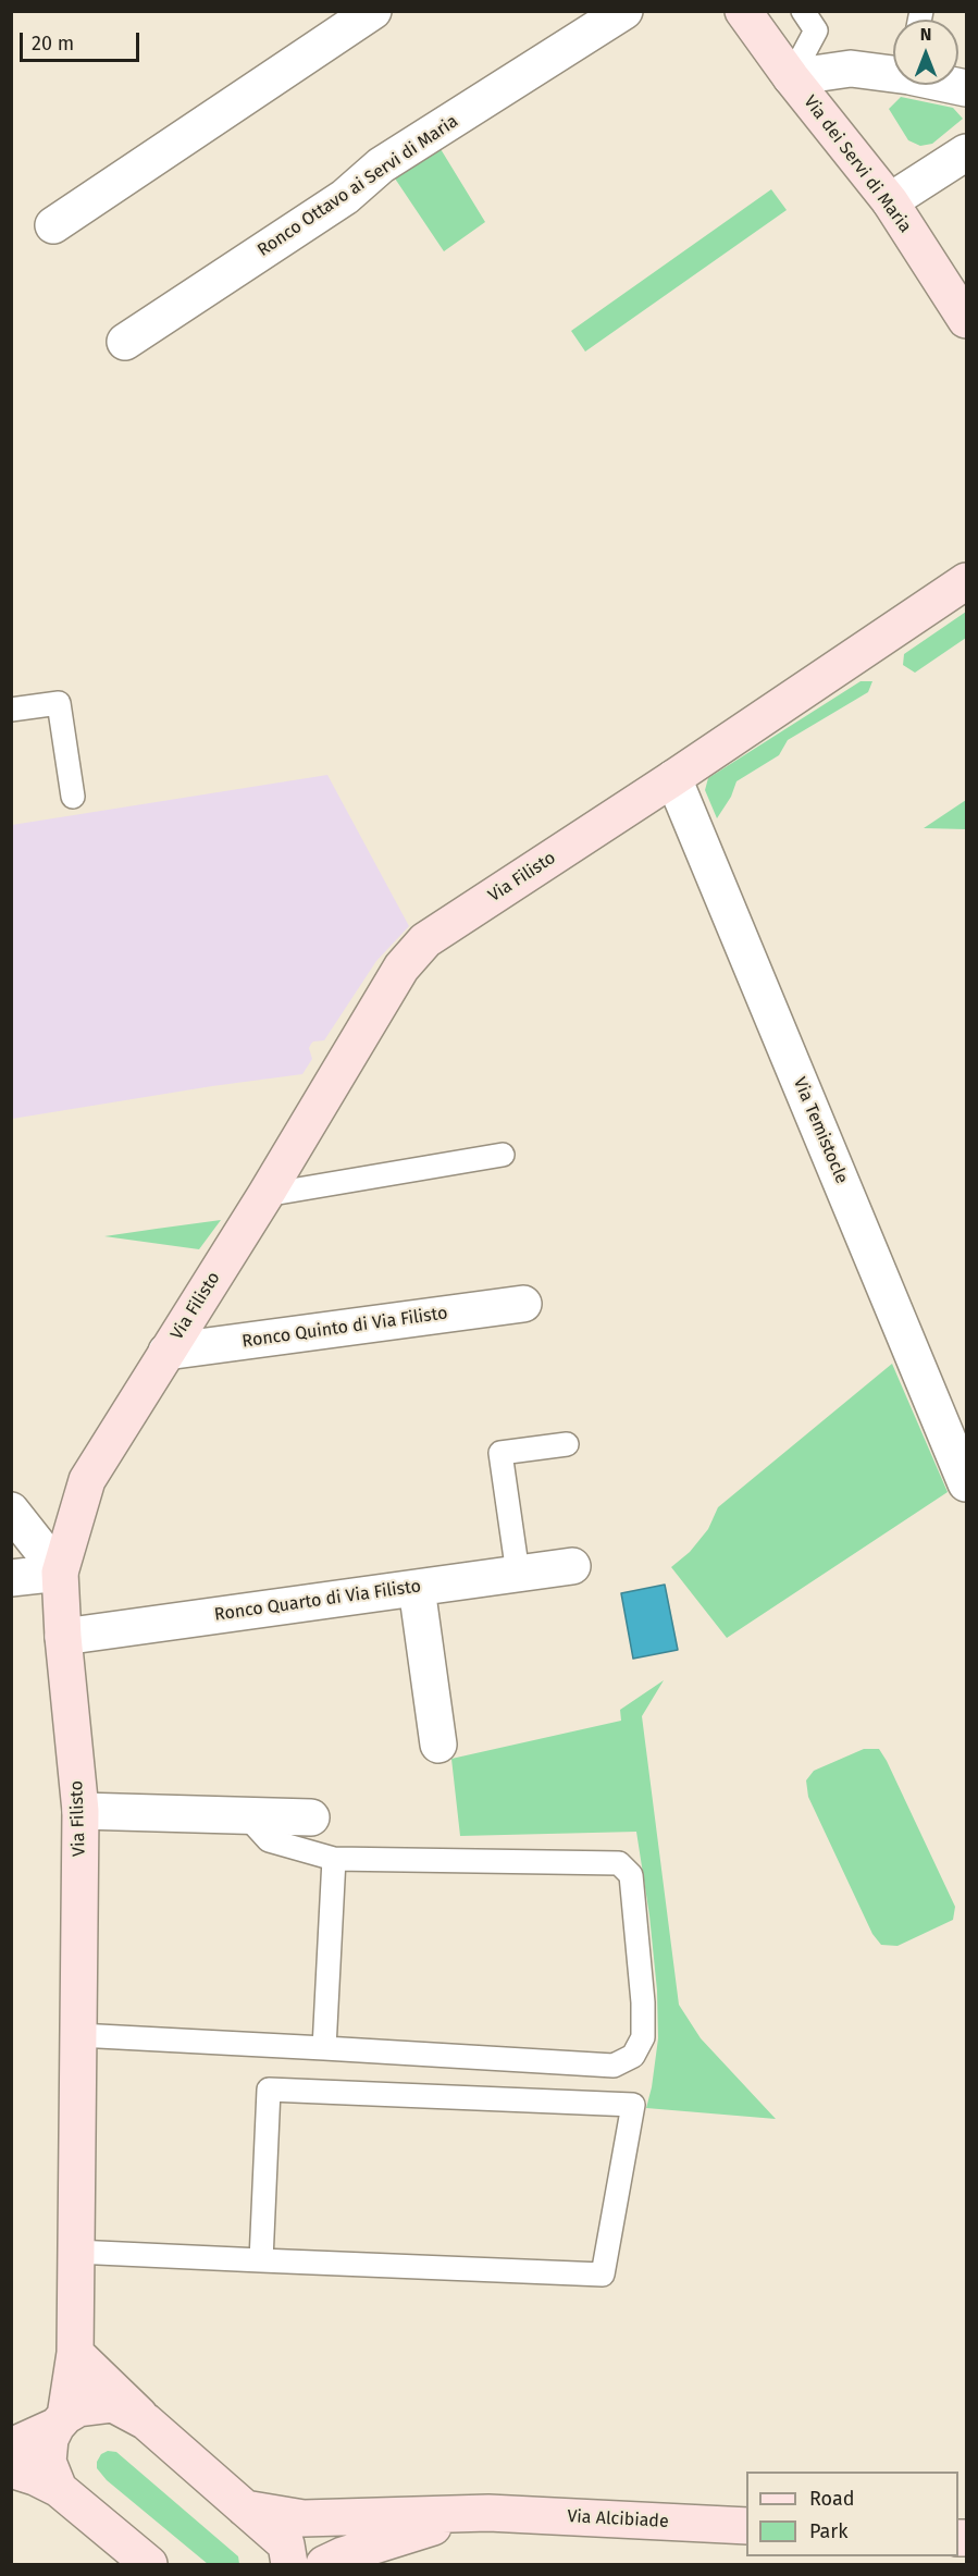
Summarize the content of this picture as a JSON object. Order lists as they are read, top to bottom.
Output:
{
  "streets": {
    "street": [
      "Via dei Servi di Maria",
      "Ronco Ottavo ai Servi di Maria",
      "Via Filisto",
      "Via Temistocle",
      "Ronco Quinto di Via Filisto",
      "Ronco Quarto di Via Filisto",
      "Via Alcibiade"
    ]
  },
  "crossings": [
    ["Via Filisto", "Via Temistocle"],
    ["Via Filisto", "Ronco Quinto di Via Filisto"],
    ["Via Filisto", "Ronco Quarto di Via Filisto"]
  ],
  "legend": ["Road", "Park"],
  "scale_bar": "20 m",
  "north": "top"
}
